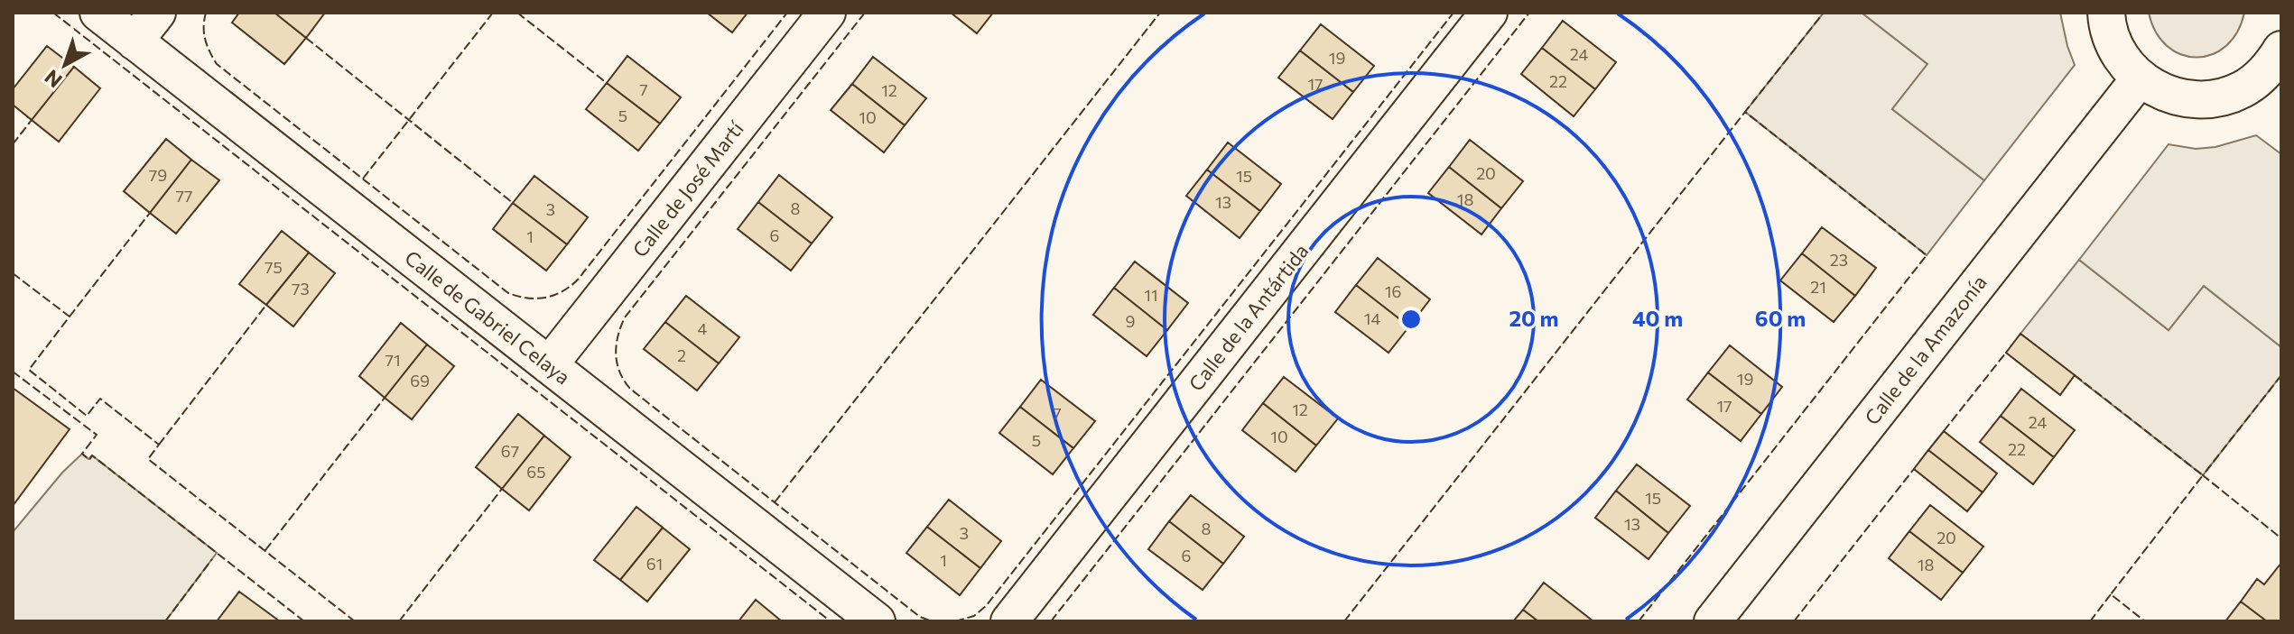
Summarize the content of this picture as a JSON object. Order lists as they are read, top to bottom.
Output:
{
  "streets": {
    "street": [
      "Calle de José Martí",
      "Calle de Gabriel Celaya",
      "Calle de la Antártida",
      "Calle de la Amazonía"
    ]
  },
  "crossings": [
    ["Calle de José Martí", "Calle de Gabriel Celaya"]
  ],
  "house_numbers": [
    "24",
    "19",
    "22",
    "17",
    "7",
    "12",
    "5",
    "10",
    "20",
    "79",
    "15",
    "77",
    "18",
    "13",
    "8",
    "3",
    "6",
    "1",
    "23",
    "75",
    "21",
    "73",
    "16",
    "11",
    "14",
    "9",
    "4",
    "2",
    "71",
    "19",
    "69",
    "17",
    "12",
    "7",
    "24",
    "10",
    "5",
    "22",
    "67",
    "65",
    "15",
    "13",
    "8",
    "3",
    "20",
    "6",
    "1",
    "61",
    "18"
  ],
  "north": "bottom left",
  "rings": ["20 m", "40 m", "60 m"]
}
